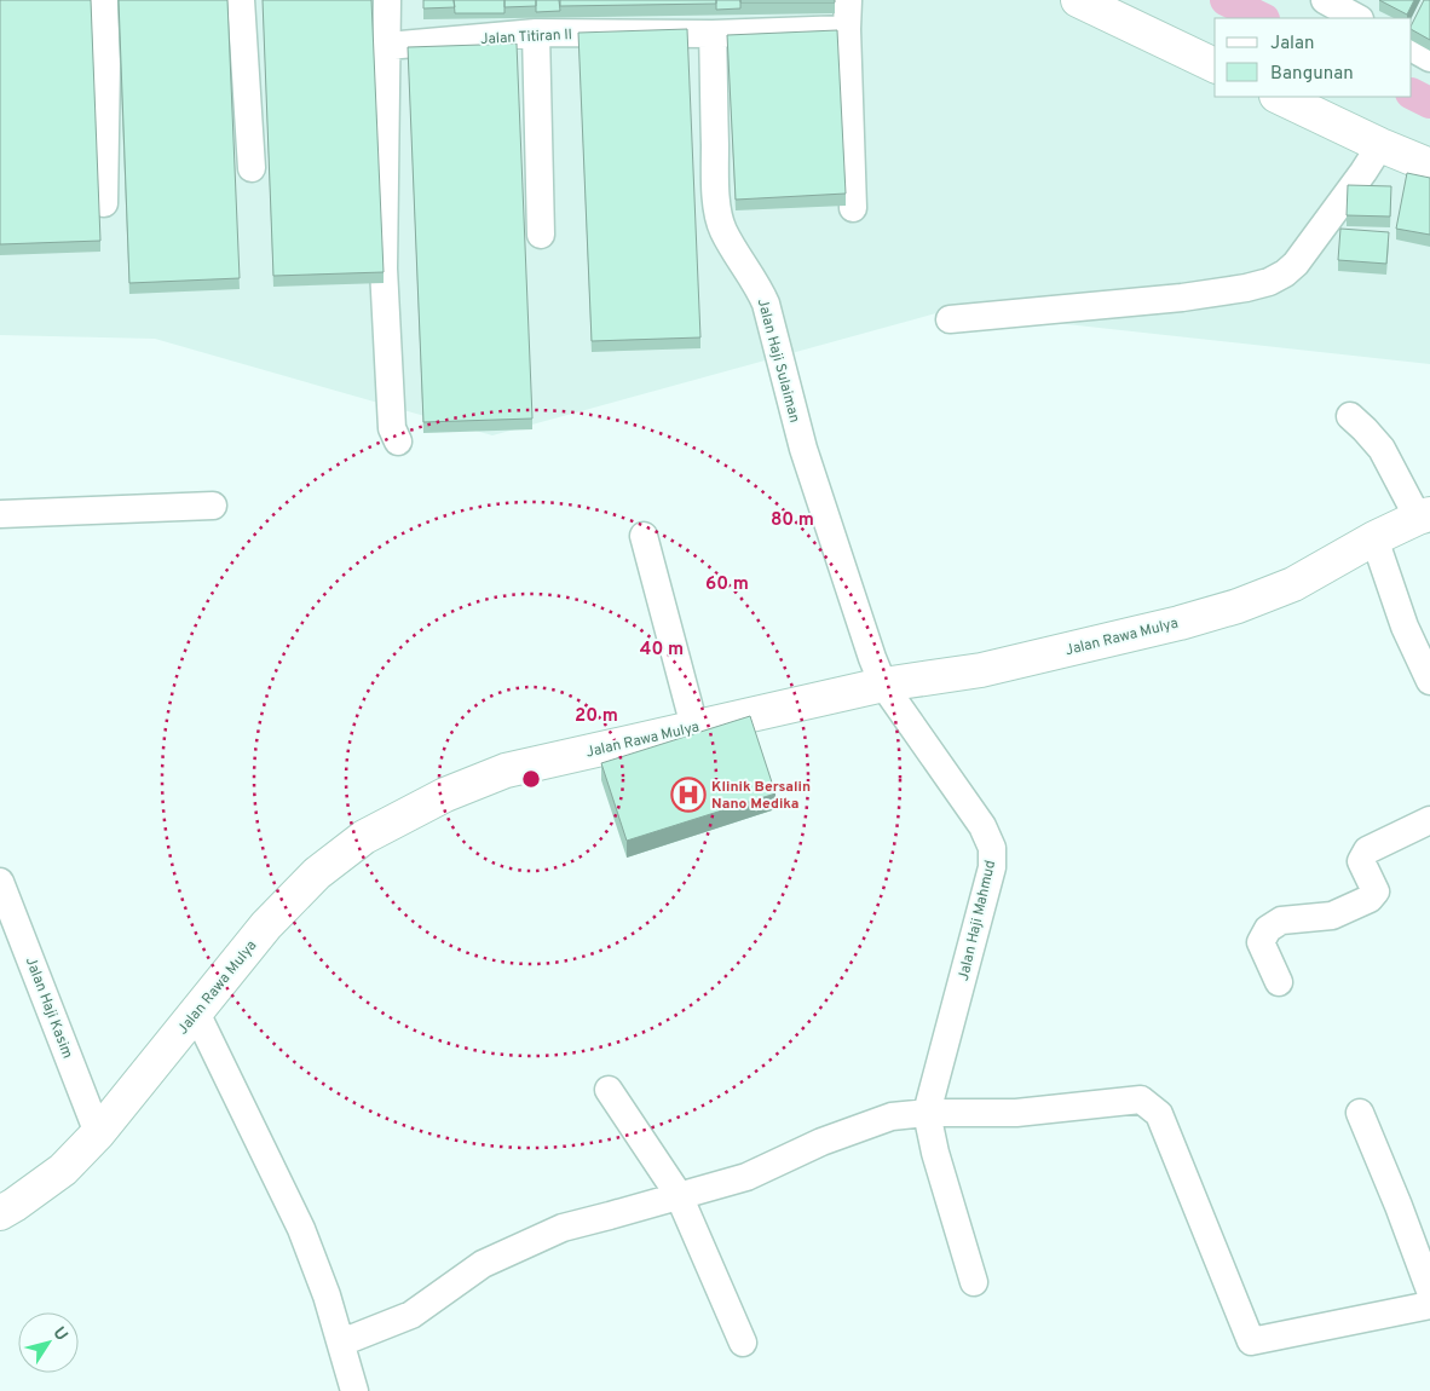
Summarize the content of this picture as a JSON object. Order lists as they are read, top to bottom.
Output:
{
  "streets": {
    "main road": ["Jalan Rawa Mulya"],
    "street": [
      "Jalan Titiran II",
      "Jalan Haji Sulaiman",
      "Jalan Haji Mahmud",
      "Jalan Haji Kasim"
    ]
  },
  "crossings": [
    ["Jalan Titiran II", "Jalan Haji Sulaiman"],
    ["Jalan Haji Sulaiman", "Jalan Rawa Mulya"],
    ["Jalan Haji Sulaiman", "Jalan Haji Mahmud"],
    ["Jalan Rawa Mulya", "Jalan Haji Mahmud"],
    ["Jalan Rawa Mulya", "Jalan Haji Kasim"]
  ],
  "places": {
    "hospital": ["Klinik Bersalin Nano Medika"]
  },
  "legend": ["Jalan", "Bangunan"],
  "north": "top right",
  "rings": [
    "80 m",
    "60 m",
    "40 m",
    "20 m"
  ]
}
